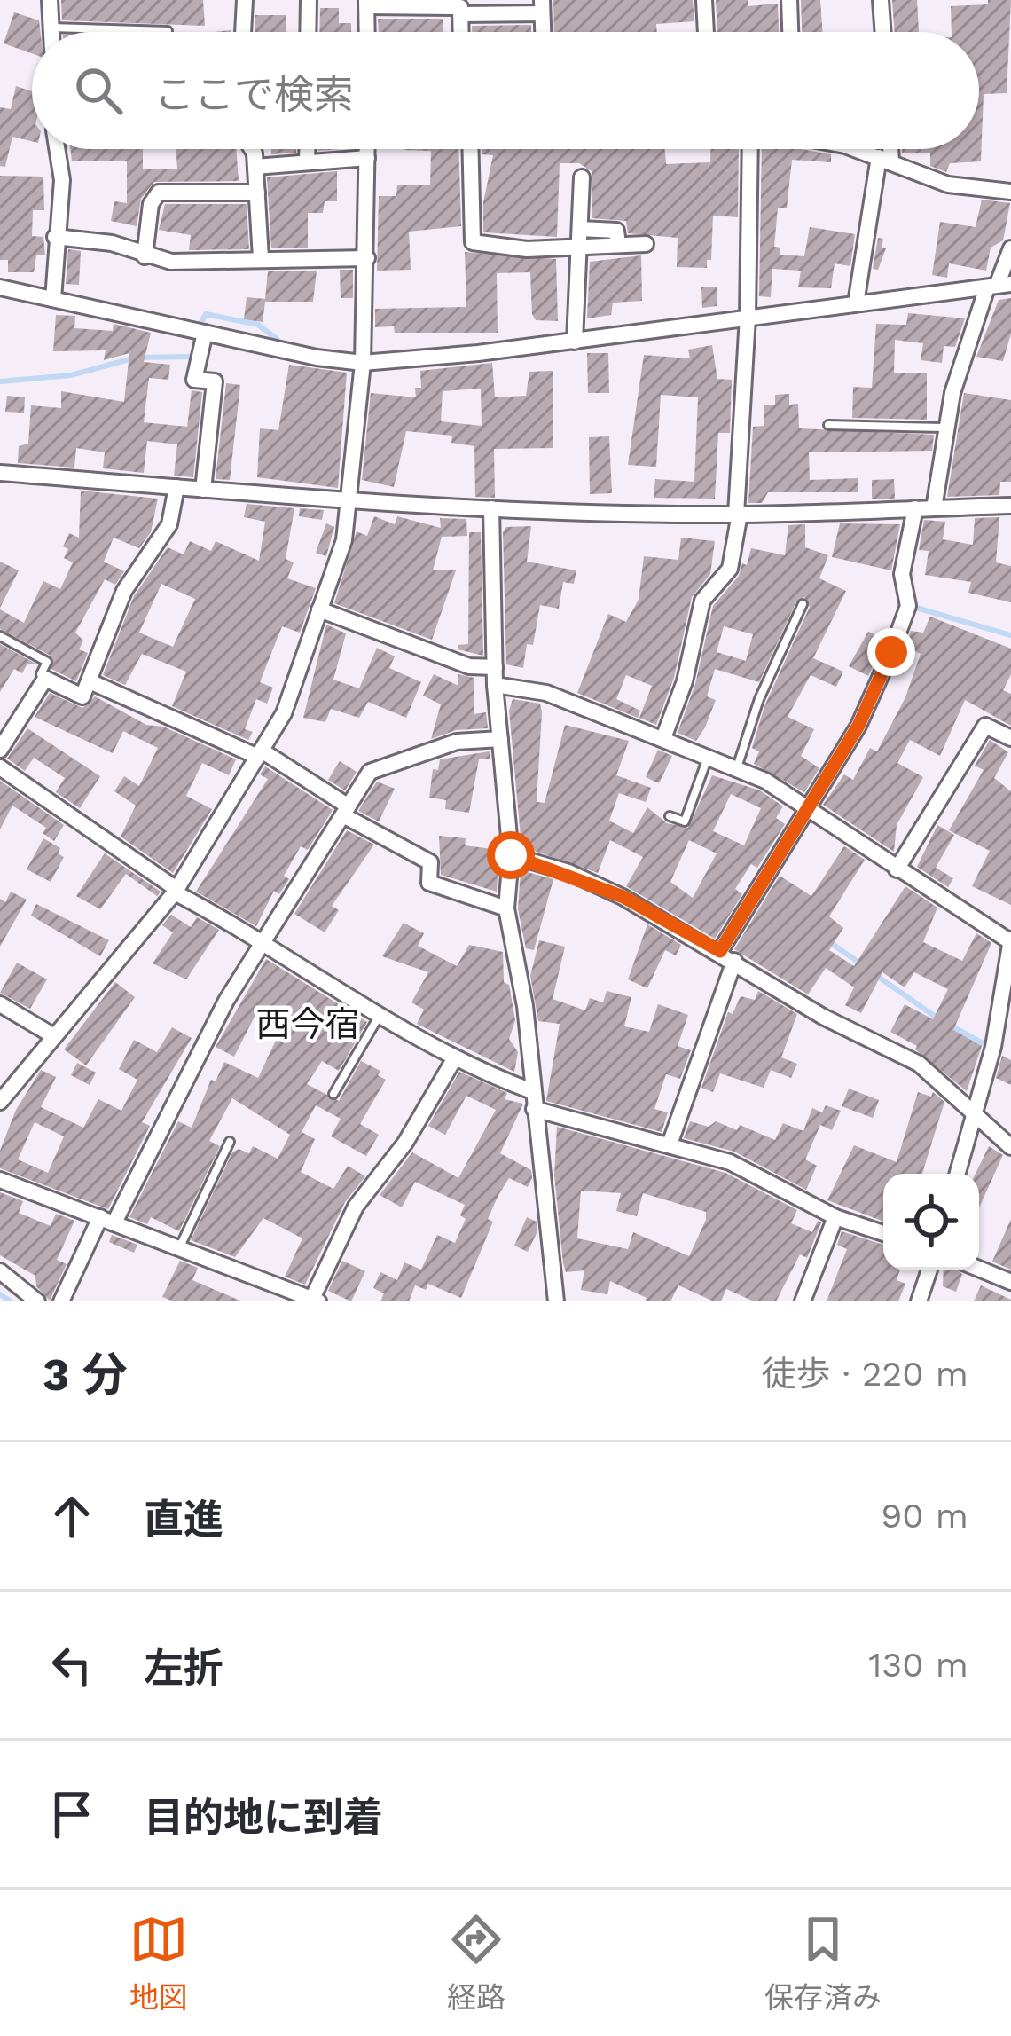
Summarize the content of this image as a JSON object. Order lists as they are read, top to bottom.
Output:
{
  "districts": ["西今宿"],
  "page": {
    "search": "ここで検索",
    "heading": ["3 分", "徒歩 · 220 m"],
    "list": [
      ["直進", "90 m"],
      ["左折", "130 m"],
      "目的地に到着"
    ],
    "nav": ["地図", "経路", "保存済み"]
  }
}
